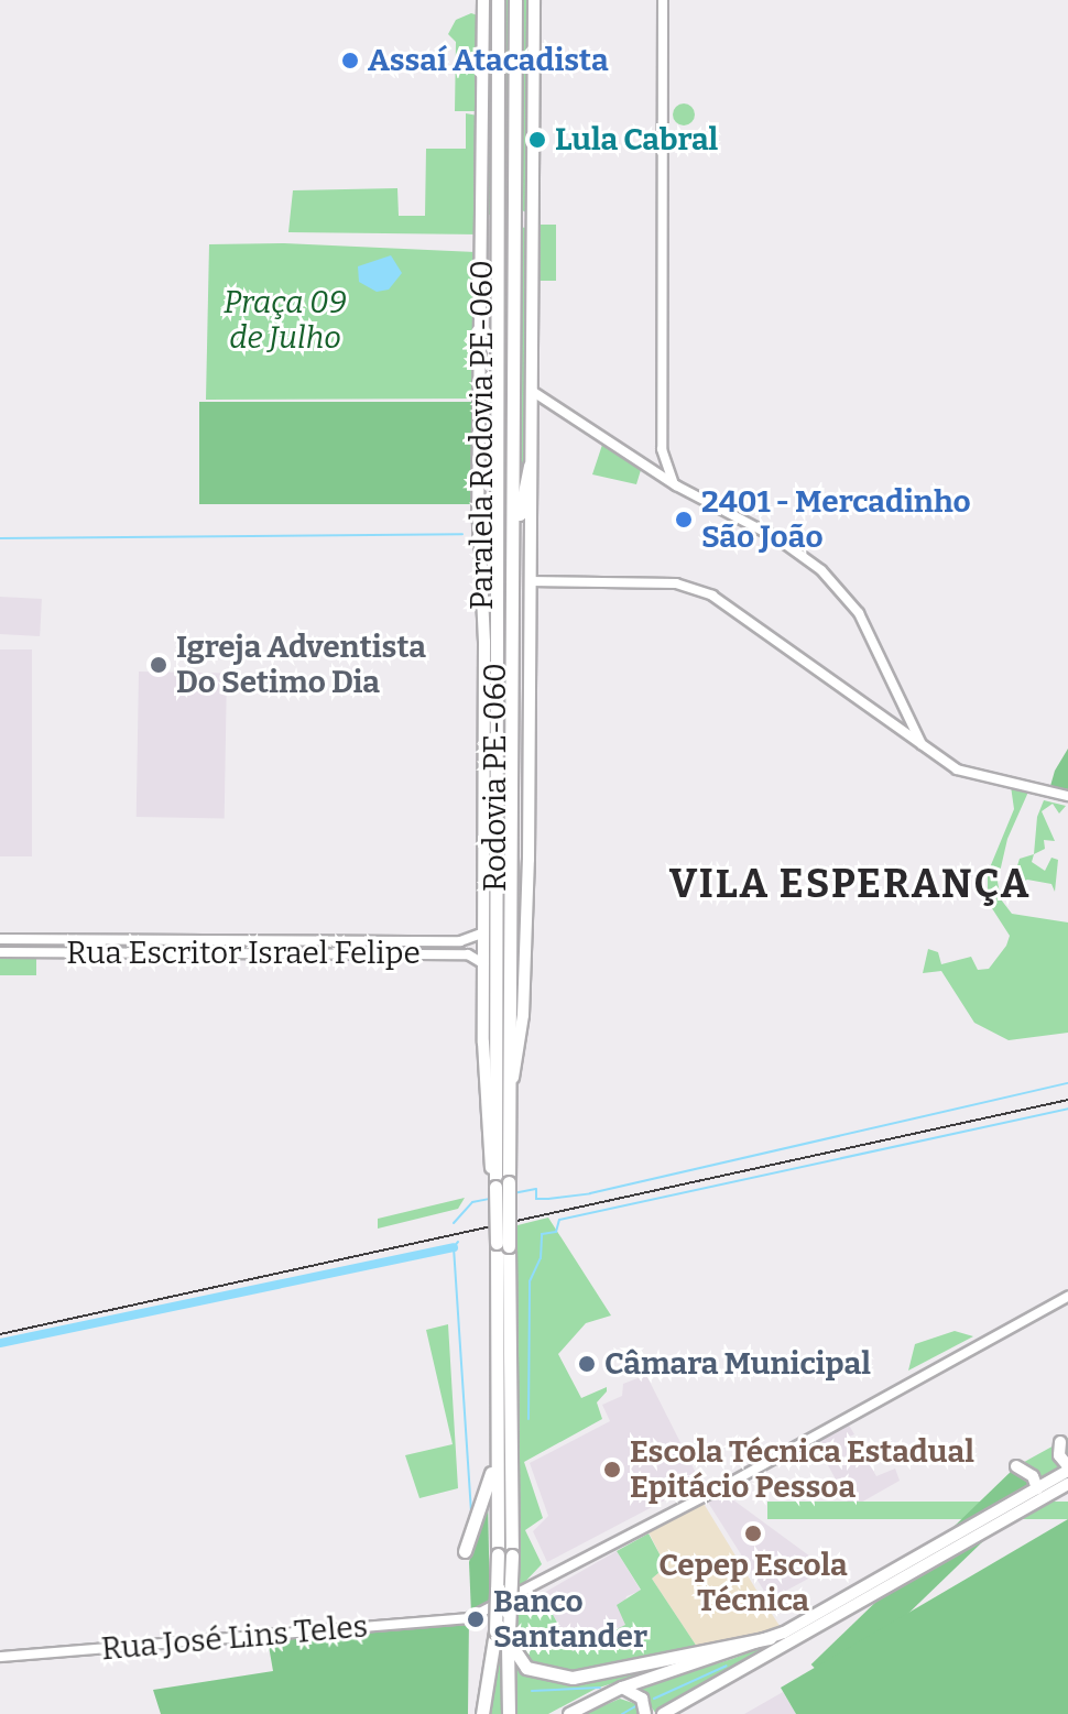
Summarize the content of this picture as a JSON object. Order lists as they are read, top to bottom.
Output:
{
  "streets": {
    "highway": ["Rodovia PE-060"],
    "main road": ["Paralela Rodovia PE-060"],
    "street": ["Rua Escritor Israel Felipe", "Rua José Lins Teles"]
  },
  "crossings": [
    ["Paralela Rodovia PE-060", "Rodovia PE-060"],
    ["Paralela Rodovia PE-060", "Rua Escritor Israel Felipe"]
  ],
  "districts": ["VILA ESPERANÇA"],
  "parks": ["Praça 09 de Julho"],
  "places": [
    "Assaí Atacadista",
    "Lula Cabral",
    "2401 - Mercadinho São João",
    "Igreja Adventista Do Setimo Dia",
    "Câmara Municipal",
    "Escola Técnica Estadual Epitácio Pessoa",
    "Cepep Escola Técnica",
    "Banco Santander"
  ]
}
